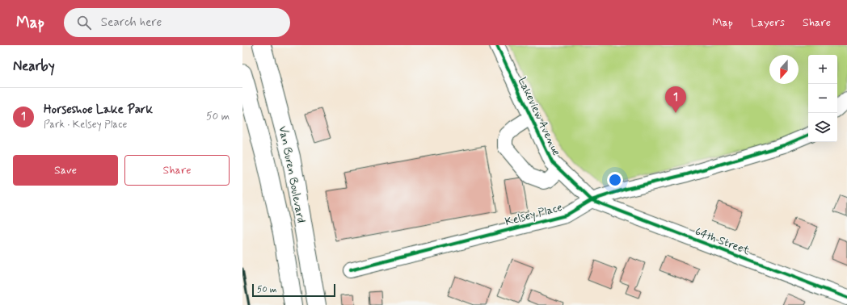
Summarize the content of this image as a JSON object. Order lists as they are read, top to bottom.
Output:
{
  "streets": {
    "main road": ["Van Buren Boulevard"],
    "street": ["Lakeview Avenue", "Kelsey Place", "64th Street"]
  },
  "crossings": [
    ["Lakeview Avenue", "Kelsey Place"],
    ["Lakeview Avenue", "64th Street"],
    ["Kelsey Place", "64th Street"]
  ],
  "scale_bar": "50 m",
  "north": "bottom",
  "page": {
    "header": "Map",
    "search": "Search here",
    "nav": ["Map", "Layers", "Share"],
    "heading": "Nearby",
    "map_buttons": ["+", "−"],
    "pins": "1",
    "list": [
      {
        "mark": "1",
        "name": "Horseshoe Lake Park",
        "note": "Park · Kelsey Place",
        "value": "50 m"
      }
    ],
    "buttons": ["Save", "Share"],
    "scale": "50 m"
  }
}
